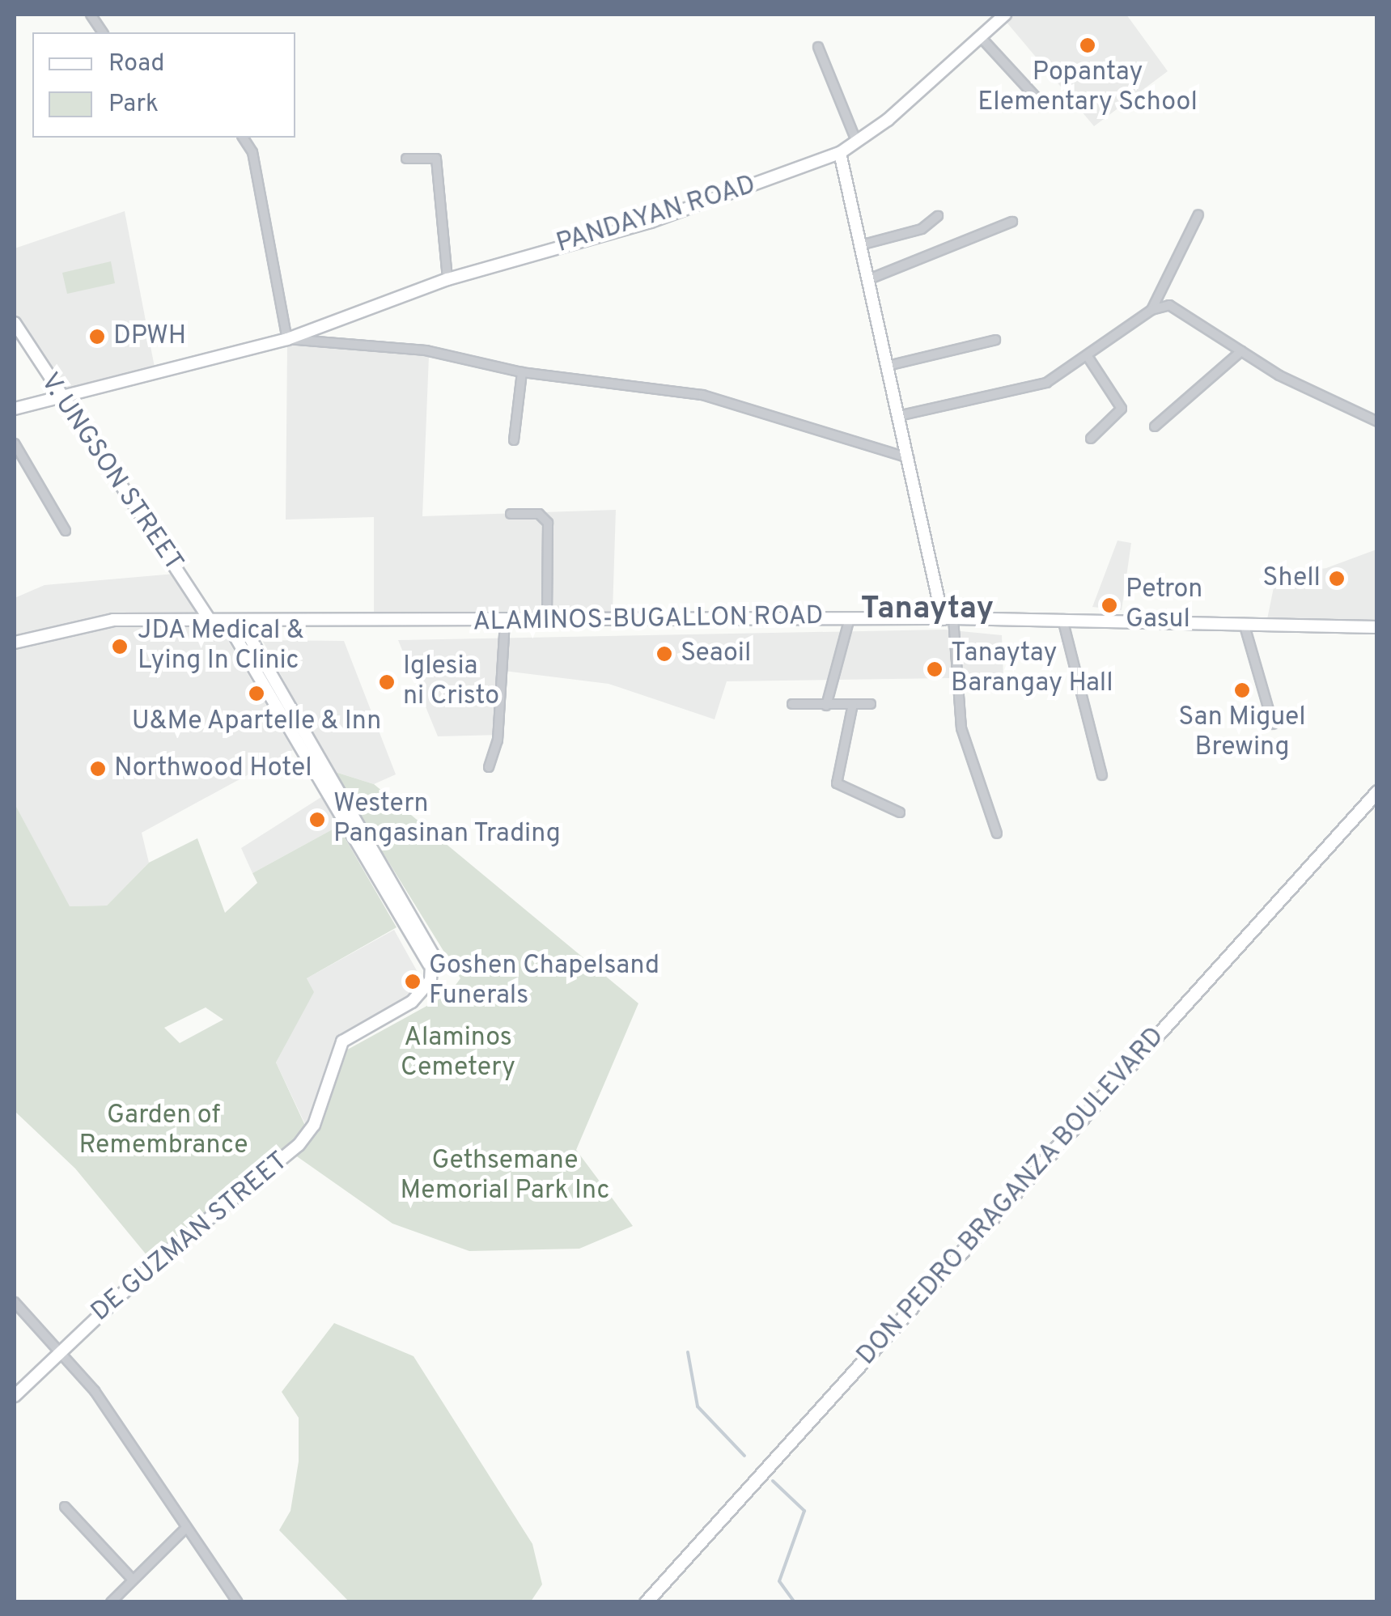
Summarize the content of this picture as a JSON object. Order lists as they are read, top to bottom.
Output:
{
  "streets": {
    "main road": ["DON PEDRO BRAGANZA BOULEVARD"],
    "street": [
      "PANDAYAN ROAD",
      "V. UNGSON STREET",
      "ALAMINOS-BUGALLON ROAD",
      "DE GUZMAN STREET"
    ]
  },
  "crossings": [
    ["PANDAYAN ROAD", "V. UNGSON STREET"],
    ["V. UNGSON STREET", "ALAMINOS-BUGALLON ROAD"]
  ],
  "districts": ["Tanaytay"],
  "parks": ["Alaminos Cemetery", "Garden of Remembrance", "Gethsemane Memorial Park Inc"],
  "places": [
    "Popantay Elementary School",
    "DPWH",
    "Shell",
    "Petron Gasul",
    "JDA Medical & Lying In Clinic",
    "Seaoil",
    "Tanaytay Barangay Hall",
    "Iglesia ni Cristo",
    "San Miguel Brewing",
    "U&Me Apartelle & Inn",
    "Northwood Hotel",
    "Western Pangasinan Trading",
    "Goshen Chapelsand Funerals"
  ],
  "legend": ["Road", "Park"]
}
